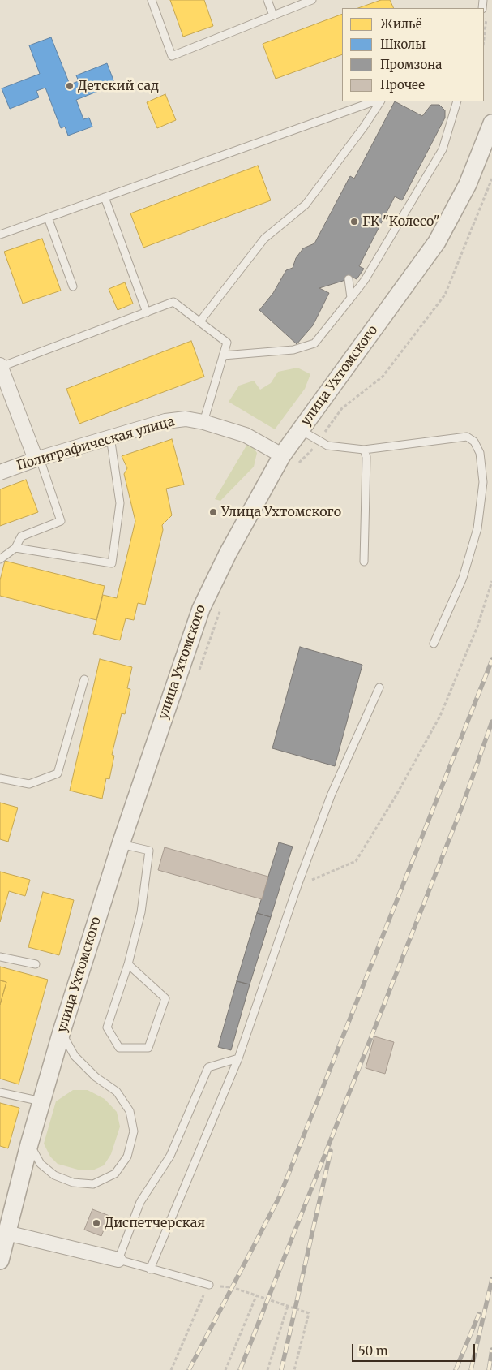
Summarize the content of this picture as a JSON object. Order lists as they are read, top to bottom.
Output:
{
  "streets": {
    "street": ["улица Ухтомского", "Полиграфическая улица"]
  },
  "crossings": [
    ["улица Ухтомского", "Полиграфическая улица"]
  ],
  "places": [
    "Детский сад",
    "ГК \"Колесо\"",
    "Улица Ухтомского",
    "Диспетчерская"
  ],
  "legend": [
    "Жильё",
    "Школы",
    "Промзона",
    "Прочее"
  ],
  "scale_bar": "50 m"
}
